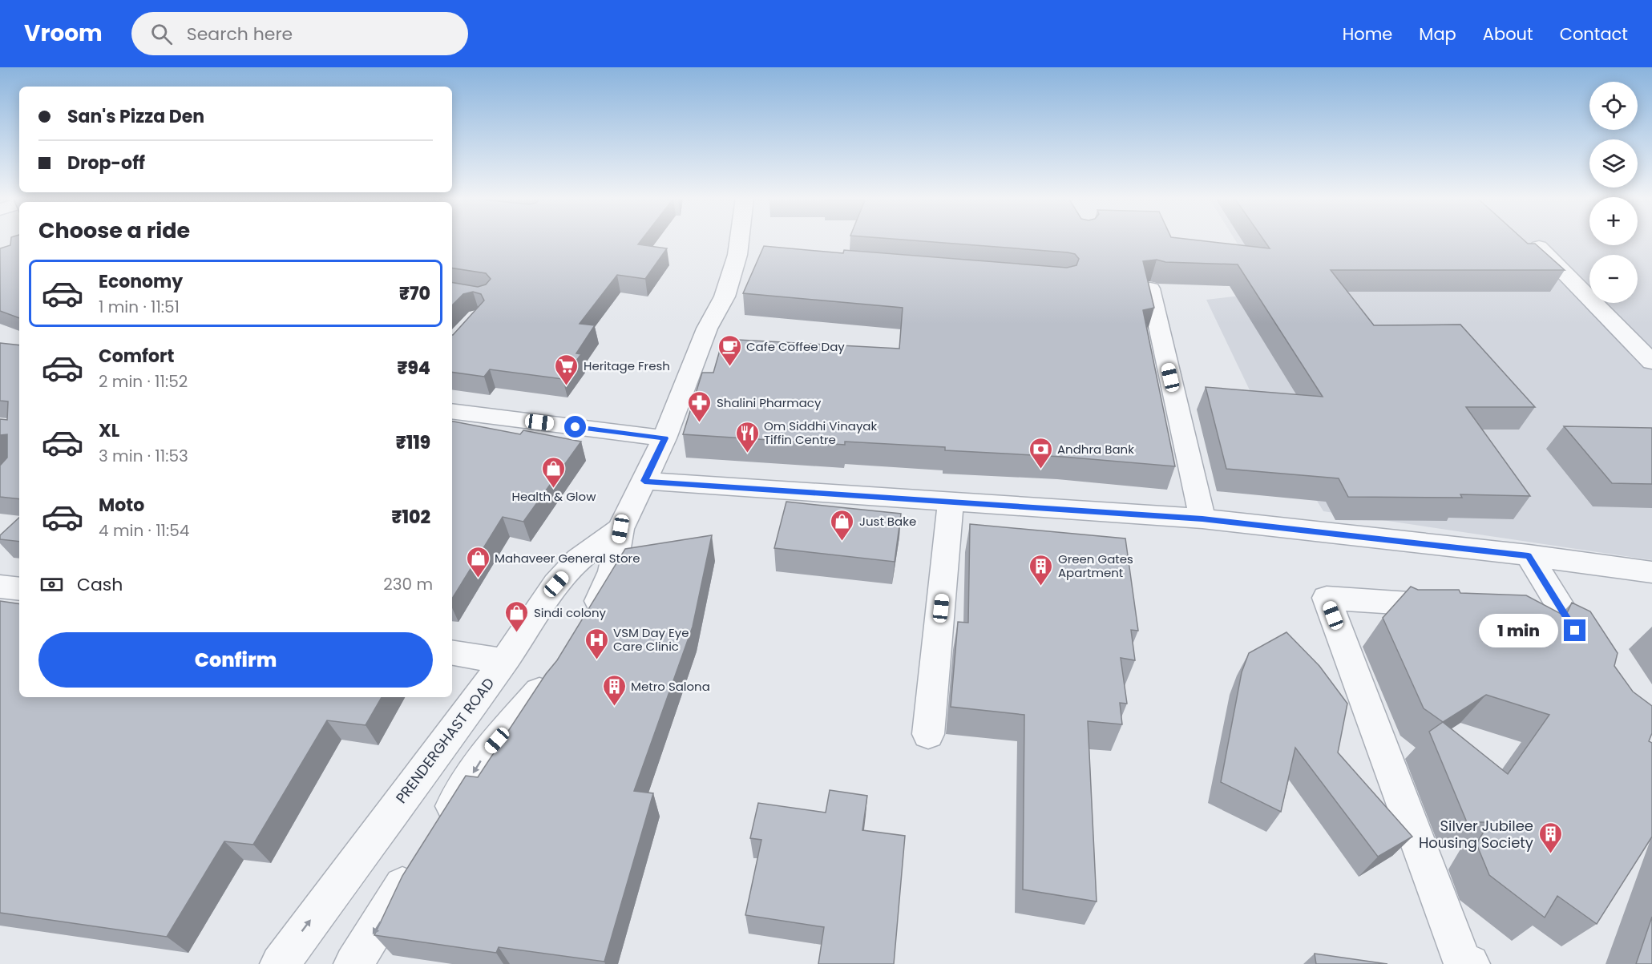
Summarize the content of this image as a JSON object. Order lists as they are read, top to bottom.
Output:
{
  "streets": {
    "street": ["PRENDERGHAST ROAD"]
  },
  "places": {
    "cafe": ["Cafe Coffee Day"],
    "supermarket": ["Heritage Fresh"],
    "pharmacy": ["Shalini Pharmacy"],
    "restaurant": ["Om Siddhi Vinayak Tiffin Centre"],
    "bank": ["Andhra Bank"],
    "shop": [
      "Health & Glow",
      "Just Bake",
      "Mahaveer General Store",
      "Sindi colony"
    ],
    "building": ["Green Gates Apartment", "Metro Salona", "Silver Jubilee Housing Society"],
    "hospital": ["VSM Day Eye Care Clinic"]
  },
  "page": {
    "header": "Vroom",
    "search": "Search here",
    "nav": [
      "Home",
      "Map",
      "About",
      "Contact"
    ],
    "map_buttons": ["+", "−"],
    "banner": ["San's Pizza Den", "Drop-off"],
    "heading": "Choose a ride",
    "list": [
      {
        "name": "Economy",
        "note": "1 min · 11:51",
        "value": "₹70"
      },
      {
        "name": "Comfort",
        "note": "2 min · 11:52",
        "value": "₹94"
      },
      {
        "name": "XL",
        "note": "3 min · 11:53",
        "value": "₹119"
      },
      {
        "name": "Moto",
        "note": "4 min · 11:54",
        "value": "₹102"
      }
    ],
    "pay": ["Cash", "230 m"],
    "bubble": "1 min",
    "buttons": "Confirm"
  }
}
